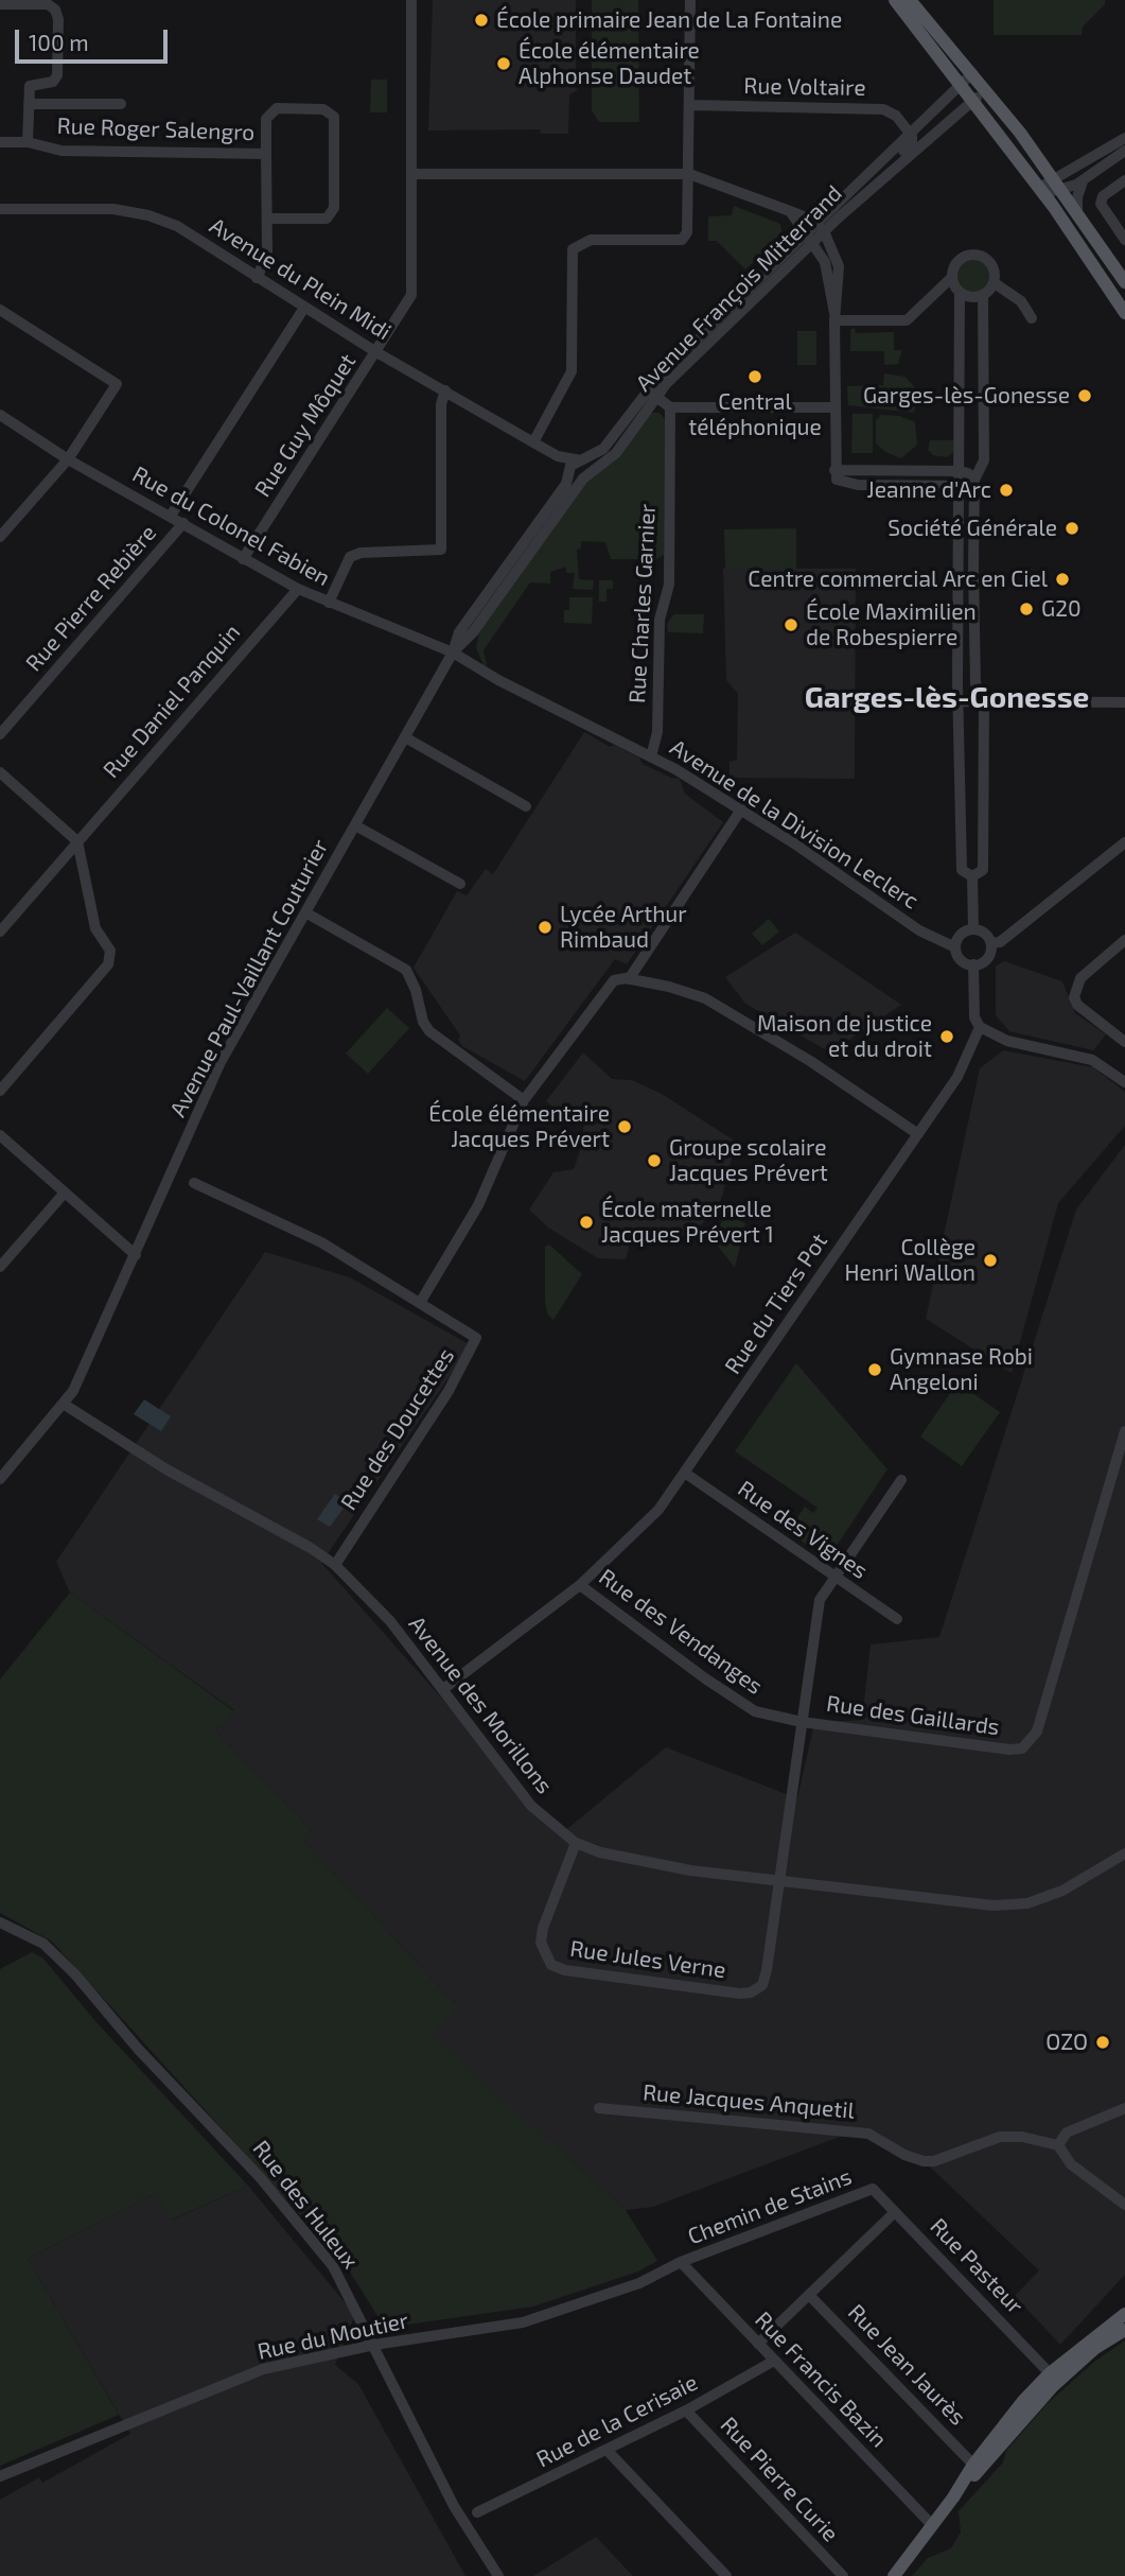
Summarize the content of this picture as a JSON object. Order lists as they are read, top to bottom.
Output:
{
  "streets": {
    "street": [
      "Rue Voltaire",
      "Rue Roger Salengro",
      "Avenue du Plein Midi",
      "Avenue François Mitterrand",
      "Rue Guy Môquet",
      "Rue du Colonel Fabien",
      "Rue Pierre Rebière",
      "Rue Charles Garnier",
      "Rue Daniel Panquin",
      "Avenue de la Division Leclerc",
      "Avenue Paul-Vaillant Couturier",
      "Rue du Tiers Pot",
      "Rue des Doucettes",
      "Rue des Vignes",
      "Rue des Vendanges",
      "Avenue des Morillons",
      "Rue des Gaillards",
      "Rue Jules Verne",
      "Rue Jacques Anquetil",
      "Rue des Huleux",
      "Chemin de Stains",
      "Rue Pasteur",
      "Rue du Moutier",
      "Rue Jean Jaurès",
      "Rue Francis Bazin",
      "Rue de la Cerisaie",
      "Rue Pierre Curie"
    ]
  },
  "crossings": [
    ["Rue Voltaire", "Avenue François Mitterrand"],
    ["Avenue du Plein Midi", "Avenue François Mitterrand"],
    ["Avenue du Plein Midi", "Rue Guy Môquet"],
    ["Avenue François Mitterrand", "Rue du Colonel Fabien"],
    ["Avenue François Mitterrand", "Avenue de la Division Leclerc"],
    ["Avenue François Mitterrand", "Avenue Paul-Vaillant Couturier"],
    ["Rue Guy Môquet", "Rue du Colonel Fabien"],
    ["Rue du Colonel Fabien", "Rue Pierre Rebière"],
    ["Rue du Colonel Fabien", "Rue Daniel Panquin"],
    ["Rue du Colonel Fabien", "Avenue de la Division Leclerc"],
    ["Rue du Colonel Fabien", "Avenue Paul-Vaillant Couturier"],
    ["Rue Charles Garnier", "Avenue de la Division Leclerc"],
    ["Avenue de la Division Leclerc", "Avenue Paul-Vaillant Couturier"],
    ["Avenue Paul-Vaillant Couturier", "Avenue des Morillons"],
    ["Rue du Tiers Pot", "Rue des Vignes"],
    ["Rue du Tiers Pot", "Rue des Vendanges"],
    ["Rue du Tiers Pot", "Avenue des Morillons"],
    ["Rue des Doucettes", "Avenue des Morillons"],
    ["Rue des Vendanges", "Rue des Gaillards"],
    ["Avenue des Morillons", "Rue des Gaillards"],
    ["Avenue des Morillons", "Rue Jules Verne"],
    ["Rue des Gaillards", "Rue Jules Verne"],
    ["Rue des Huleux", "Rue du Moutier"],
    ["Chemin de Stains", "Rue Pasteur"],
    ["Chemin de Stains", "Rue du Moutier"],
    ["Chemin de Stains", "Rue Francis Bazin"],
    ["Rue du Moutier", "Rue Francis Bazin"],
    ["Rue Francis Bazin", "Rue de la Cerisaie"],
    ["Rue de la Cerisaie", "Rue Pierre Curie"]
  ],
  "districts": ["Garges-lès-Gonesse"],
  "places": [
    "École primaire Jean de La Fontaine",
    "École élémentaire Alphonse Daudet",
    "Central téléphonique",
    "Garges-lès-Gonesse",
    "Jeanne d'Arc",
    "Société Générale",
    "Centre commercial Arc en Ciel",
    "G20",
    "École Maximilien de Robespierre",
    "Lycée Arthur Rimbaud",
    "Maison de justice et du droit",
    "École élémentaire Jacques Prévert",
    "Groupe scolaire Jacques Prévert",
    "École maternelle Jacques Prévert 1",
    "Collège Henri Wallon",
    "Gymnase Robi Angeloni",
    "OZO"
  ],
  "scale_bar": "100 m"
}
